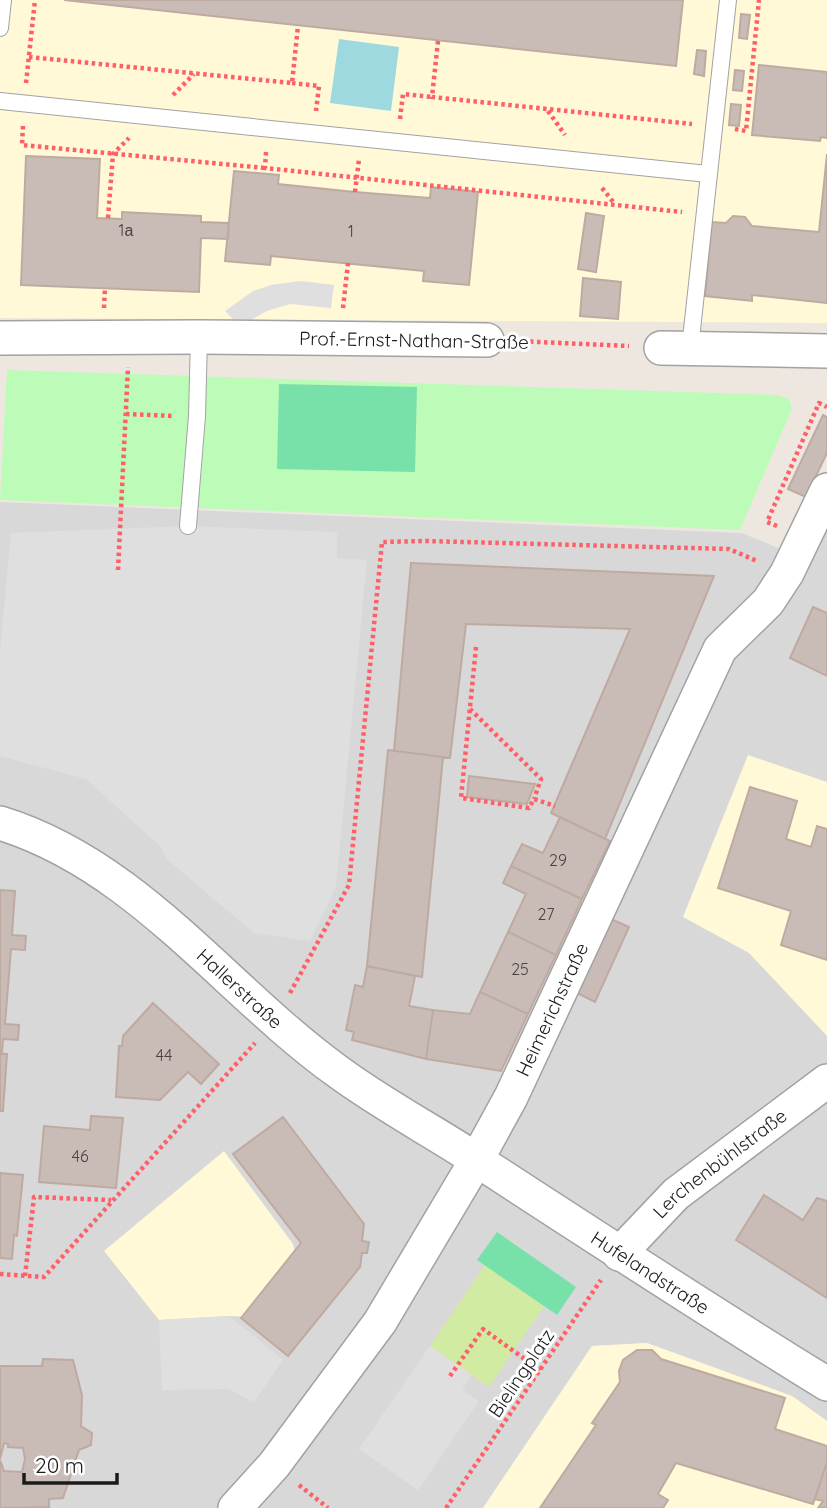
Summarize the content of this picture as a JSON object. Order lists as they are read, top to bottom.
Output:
{
  "streets": {
    "street": [
      "Prof.-Ernst-Nathan-Straße",
      "Hallerstraße",
      "Heimerichstraße",
      "Lerchenbühlstraße",
      "Hufelandstraße"
    ],
    "path": ["Bielingplatz"]
  },
  "crossings": [
    ["Hallerstraße", "Heimerichstraße"],
    ["Hallerstraße", "Hufelandstraße"],
    ["Heimerichstraße", "Hufelandstraße"],
    ["Lerchenbühlstraße", "Hufelandstraße"],
    ["Lerchenbühlstraße", "Bielingplatz"],
    ["Hufelandstraße", "Bielingplatz"]
  ],
  "house_numbers": [
    "1а",
    "1",
    "29",
    "27",
    "25",
    "44",
    "46"
  ],
  "scale_bar": "20 m"
}
